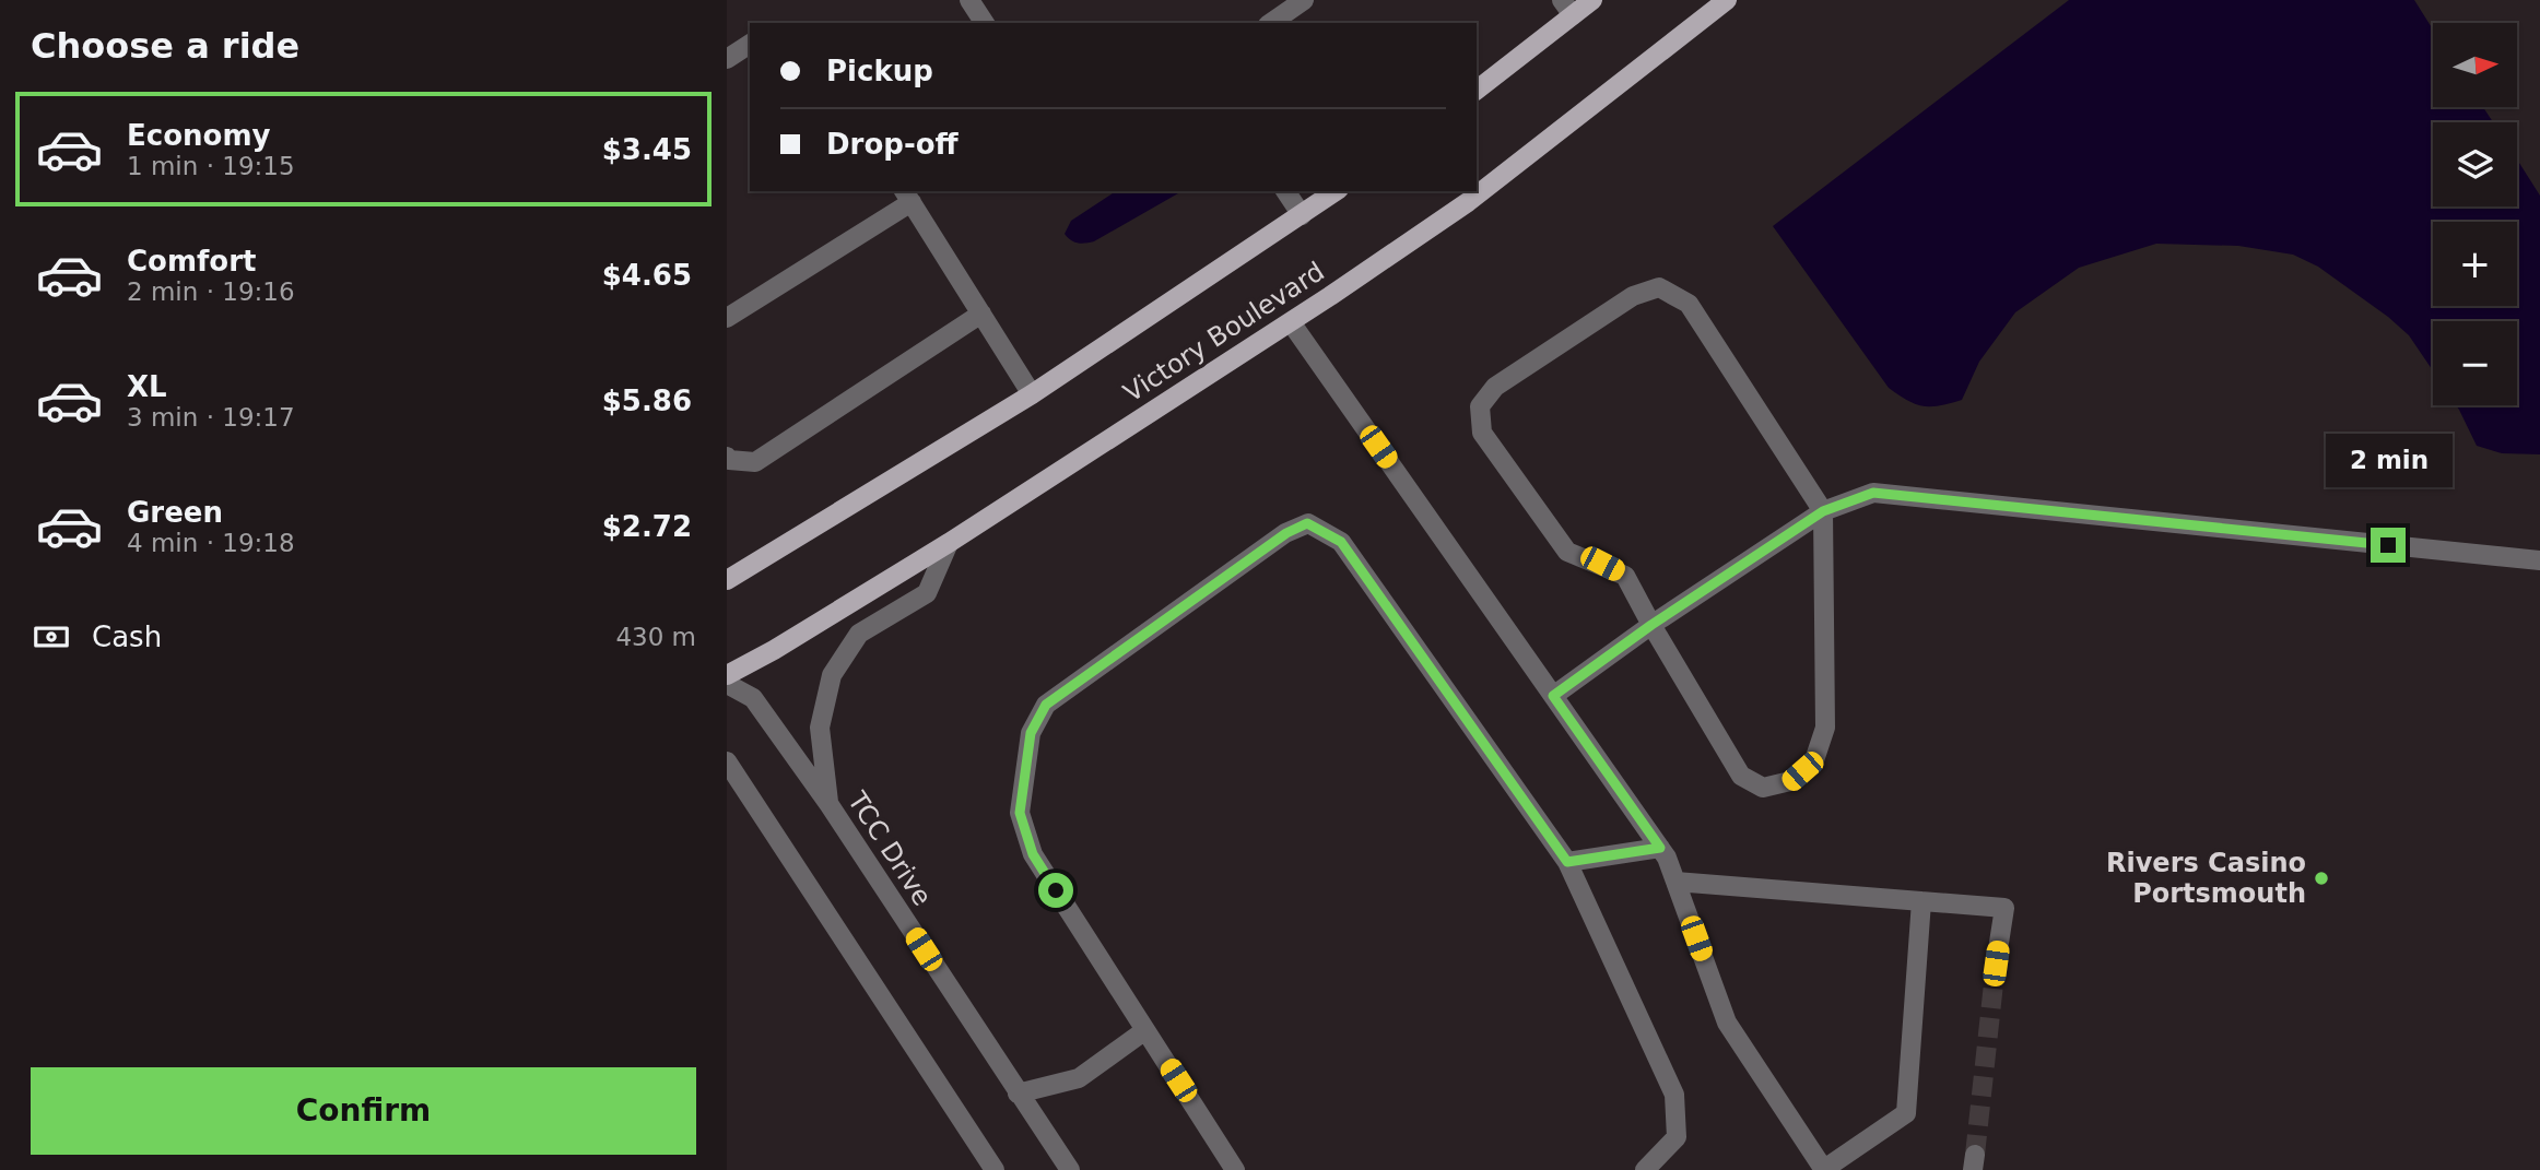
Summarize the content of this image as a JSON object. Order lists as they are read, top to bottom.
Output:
{
  "streets": {
    "main road": ["Victory Boulevard"],
    "street": ["TCC Drive"]
  },
  "places": ["Rivers Casino Portsmouth"],
  "north": "right",
  "page": {
    "heading": "Choose a ride",
    "map_buttons": ["+", "−"],
    "banner": ["Pickup", "Drop-off"],
    "list": [
      {
        "name": "Economy",
        "note": "1 min · 19:15",
        "value": "$3.45"
      },
      {
        "name": "Comfort",
        "note": "2 min · 19:16",
        "value": "$4.65"
      },
      {
        "name": "XL",
        "note": "3 min · 19:17",
        "value": "$5.86"
      },
      {
        "name": "Green",
        "note": "4 min · 19:18",
        "value": "$2.72"
      }
    ],
    "bubble": "2 min",
    "pay": ["Cash", "430 m"],
    "buttons": "Confirm"
  }
}
